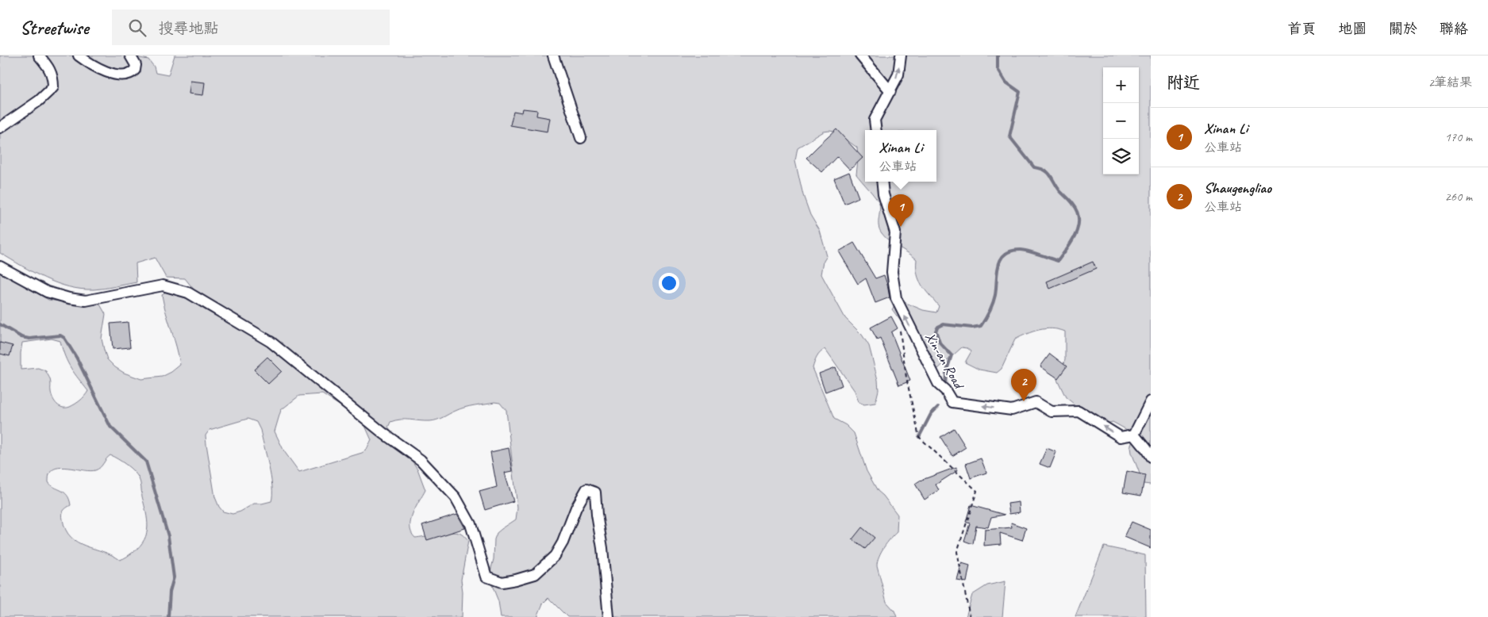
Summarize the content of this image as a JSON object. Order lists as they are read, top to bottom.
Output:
{
  "streets": {
    "street": ["Xin-an Road"]
  },
  "one_way": ["Xin-an Road"],
  "page": {
    "header": "Streetwise",
    "search": "搜尋地點",
    "nav": [
      "首頁",
      "地圖",
      "關於",
      "聯絡"
    ],
    "heading": ["附近", "2筆結果"],
    "map_buttons": ["+", "−"],
    "list": [
      {
        "mark": "1",
        "name": "Xinan Li",
        "note": "公車站",
        "value": "170 m"
      },
      {
        "mark": "2",
        "name": "Shaugengliao",
        "note": "公車站",
        "value": "260 m"
      }
    ],
    "popup": ["Xinan Li", "公車站"],
    "pins": ["1", "2"]
  }
}
